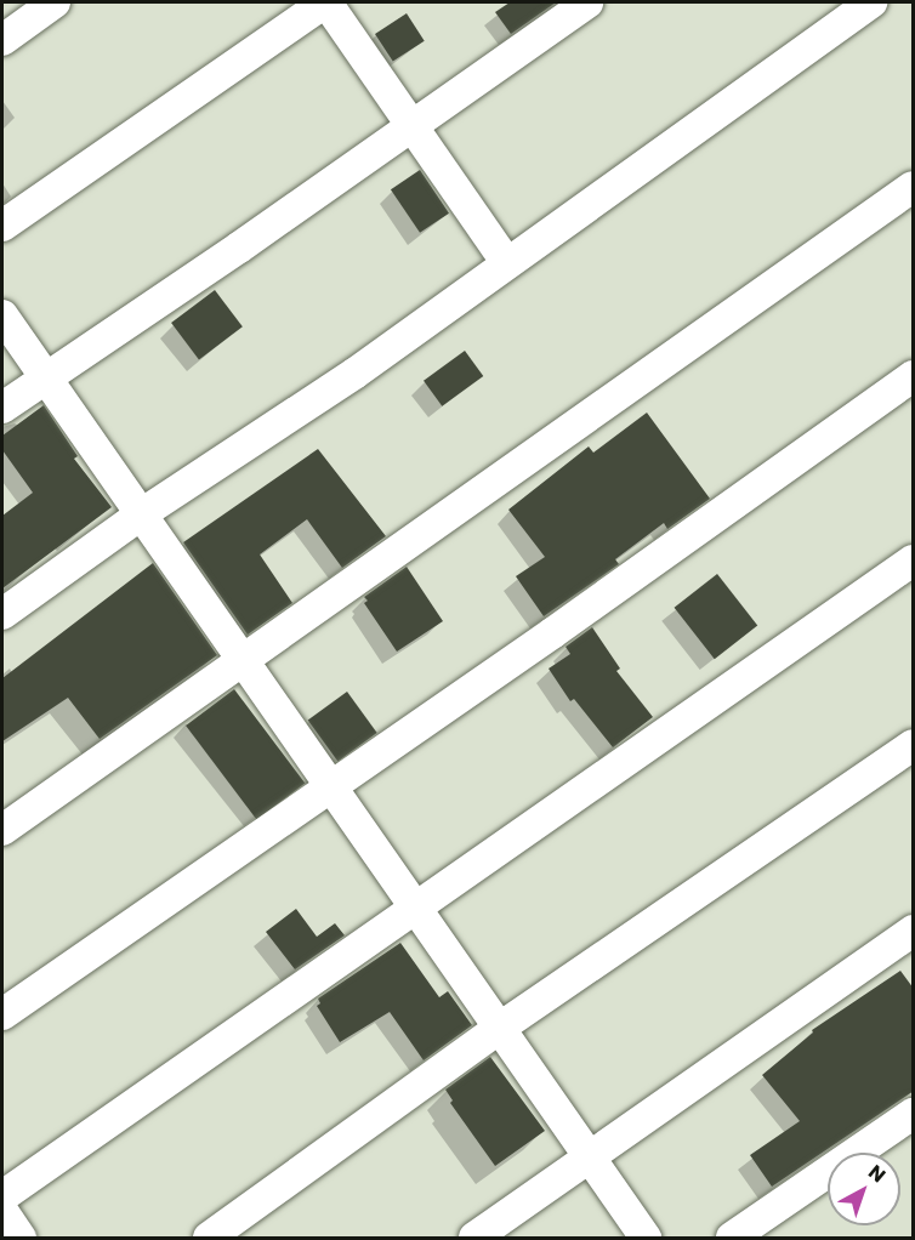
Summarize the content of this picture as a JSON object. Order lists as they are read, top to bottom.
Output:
{
  "north": "top right"
}
